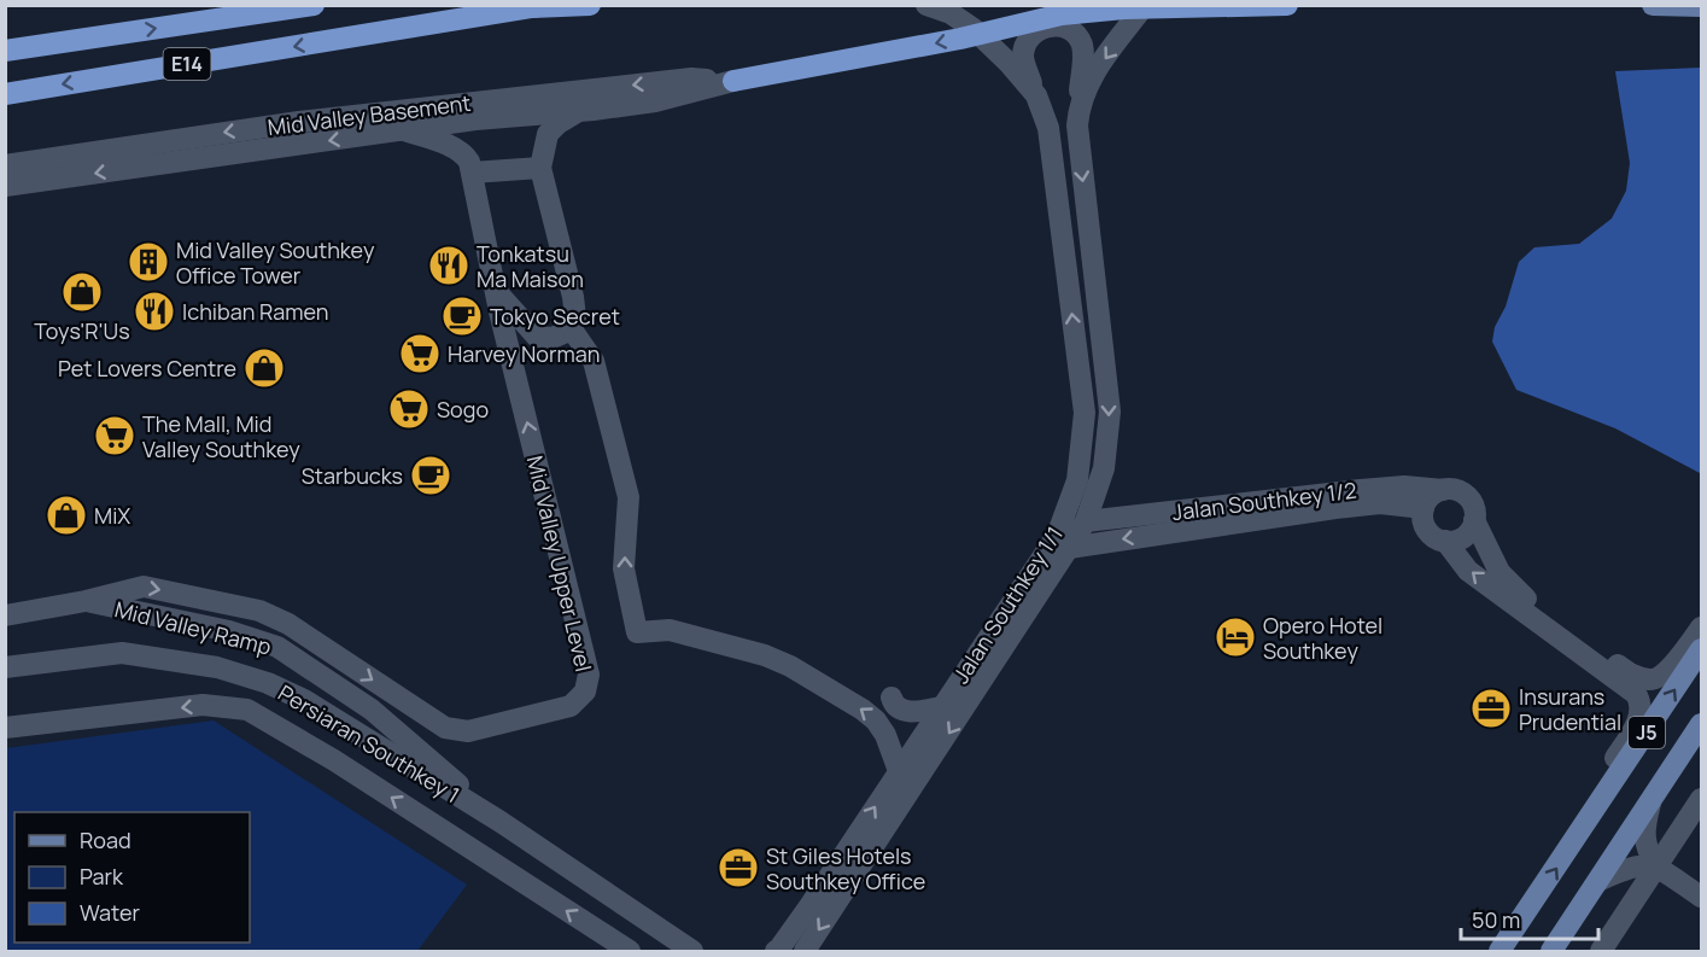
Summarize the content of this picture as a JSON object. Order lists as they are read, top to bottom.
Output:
{
  "streets": {
    "highway": ["E14"],
    "main road": ["J5"],
    "street": [
      "Mid Valley Basement",
      "Jalan Southkey 1/2",
      "Mid Valley Upper Level",
      "Jalan Southkey 1/1",
      "Mid Valley Ramp",
      "Persiaran Southkey 1"
    ]
  },
  "crossings": [
    ["Jalan Southkey 1/2", "Jalan Southkey 1/1"],
    ["Mid Valley Upper Level", "Mid Valley Ramp"],
    ["Mid Valley Ramp", "Persiaran Southkey 1"]
  ],
  "places": {
    "building": ["Mid Valley Southkey Office Tower"],
    "restaurant": ["Tonkatsu Ma Maison", "Ichiban Ramen"],
    "shop": ["Toys'R'Us", "Pet Lovers Centre", "MiX"],
    "cafe": ["Tokyo Secret", "Starbucks"],
    "supermarket": ["Harvey Norman", "Sogo", "The Mall, Mid Valley Southkey"],
    "hotel": ["Opero Hotel Southkey"],
    "office": ["Insurans Prudential", "St Giles Hotels Southkey Office"]
  },
  "legend": ["Road", "Park", "Water"],
  "scale_bar": "50 m"
}
